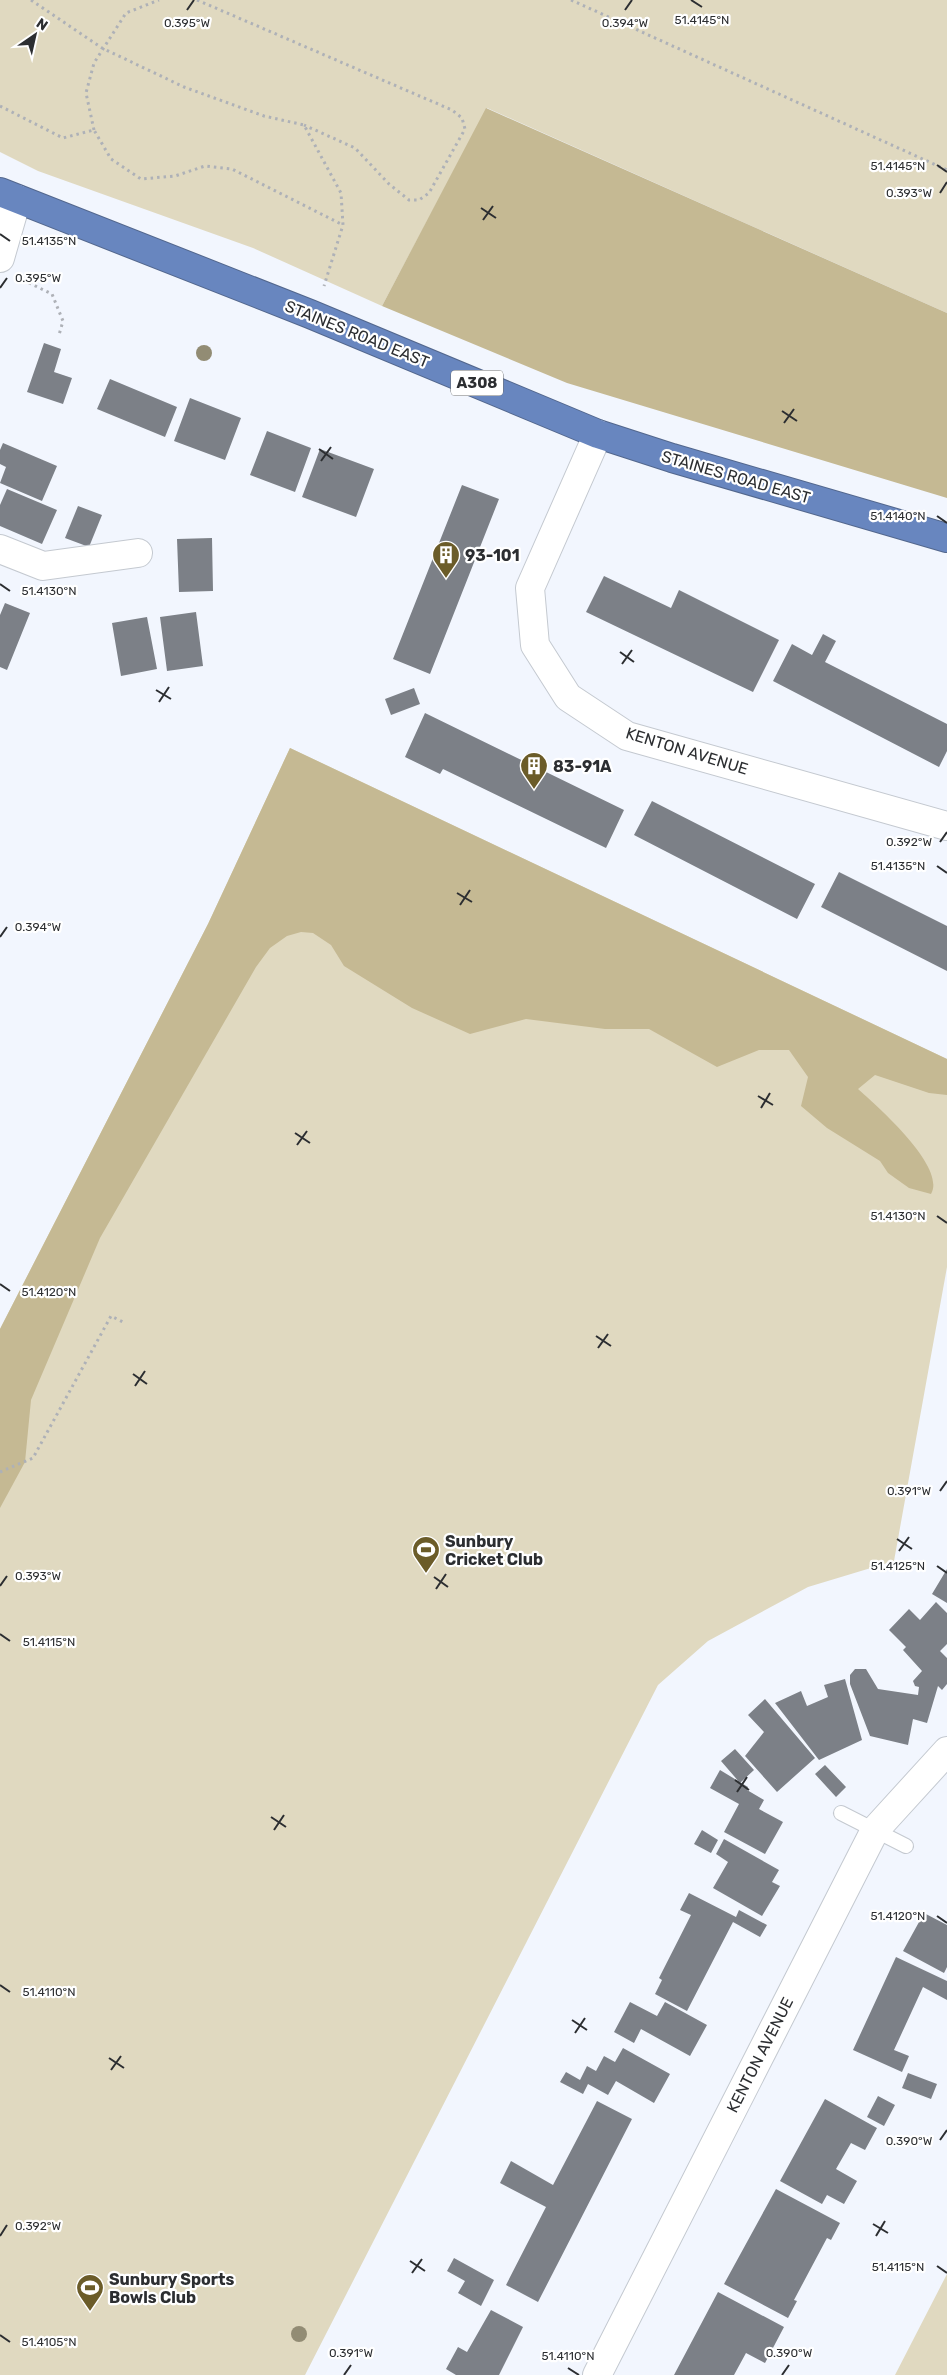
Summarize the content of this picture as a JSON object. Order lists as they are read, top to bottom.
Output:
{
  "streets": {
    "highway": ["STAINES ROAD EAST", "A308"],
    "street": ["KENTON AVENUE"]
  },
  "crossings": [
    ["STAINES ROAD EAST", "KENTON AVENUE"]
  ],
  "places": {
    "building": ["93-101", "83-91A"],
    "sports": ["Sunbury Cricket Club", "Sunbury Sports Bowls Club"]
  },
  "north": "top right",
  "coordinates": [
    "51.4145°N",
    "0.395°W",
    "0.394°W",
    "0.393°W",
    "51.4135°N",
    "51.4140°N",
    "51.4130°N",
    "0.392°W",
    "51.4120°N",
    "0.391°W",
    "51.4125°N",
    "51.4115°N",
    "51.4110°N",
    "0.390°W",
    "51.4105°N"
  ]
}
